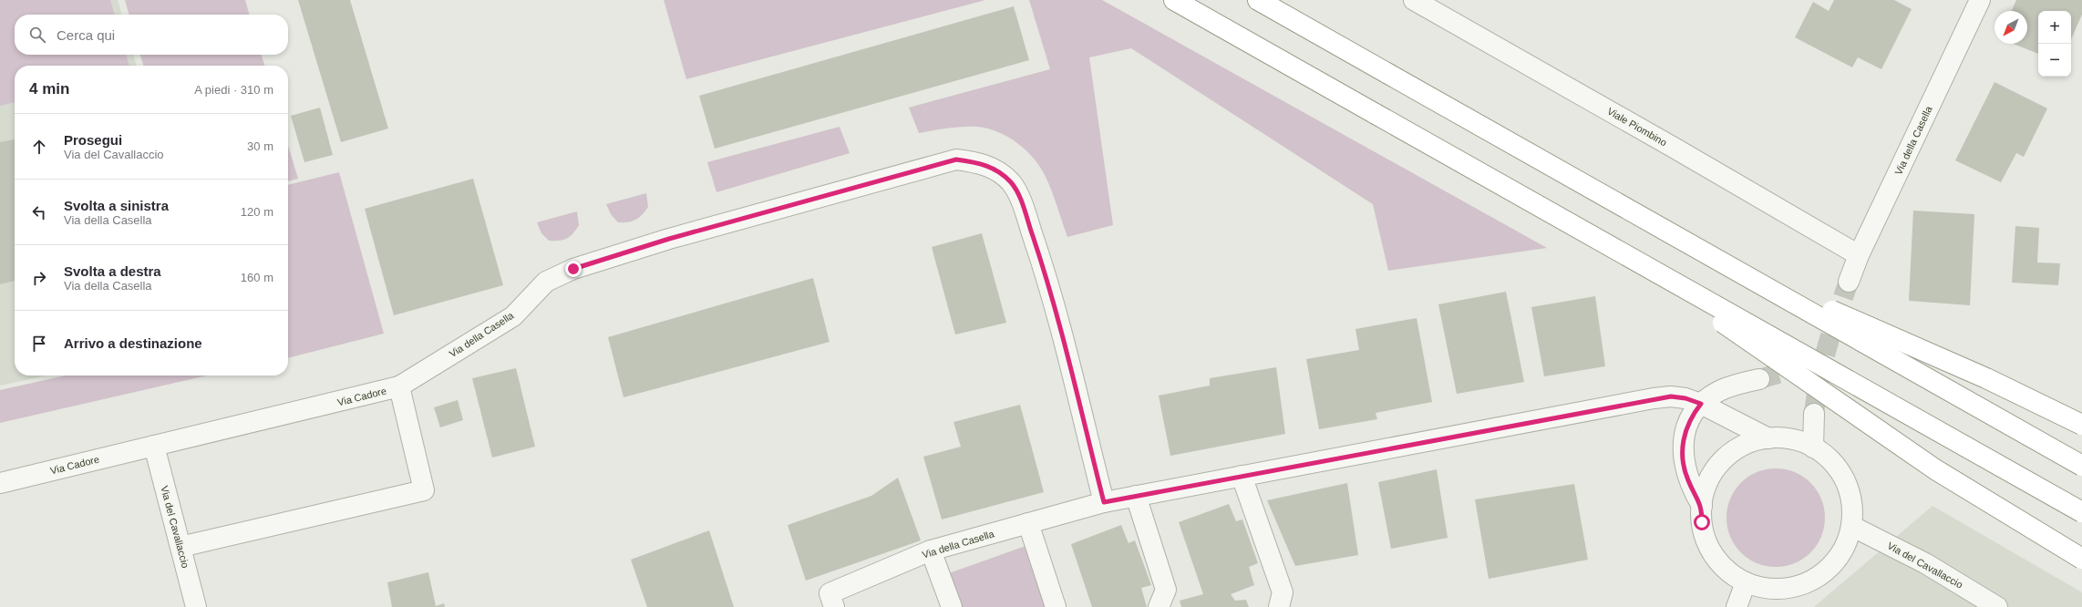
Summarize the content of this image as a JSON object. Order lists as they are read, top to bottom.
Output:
{
  "streets": {
    "street": [
      "Viale Piombino",
      "Via della Casella",
      "Via Cadore",
      "Via del Cavallaccio"
    ]
  },
  "crossings": [
    ["Viale Piombino", "Via della Casella"],
    ["Via della Casella", "Via Cadore"],
    ["Via Cadore", "Via del Cavallaccio"]
  ],
  "north": "bottom left",
  "page": {
    "map_buttons": ["+", "−"],
    "search": "Cerca qui",
    "heading": ["4 min", "A piedi · 310 m"],
    "list": [
      ["Prosegui", "Via del Cavallaccio", "30 m"],
      ["Svolta a sinistra", "Via della Casella", "120 m"],
      ["Svolta a destra", "Via della Casella", "160 m"],
      "Arrivo a destinazione"
    ]
  }
}
